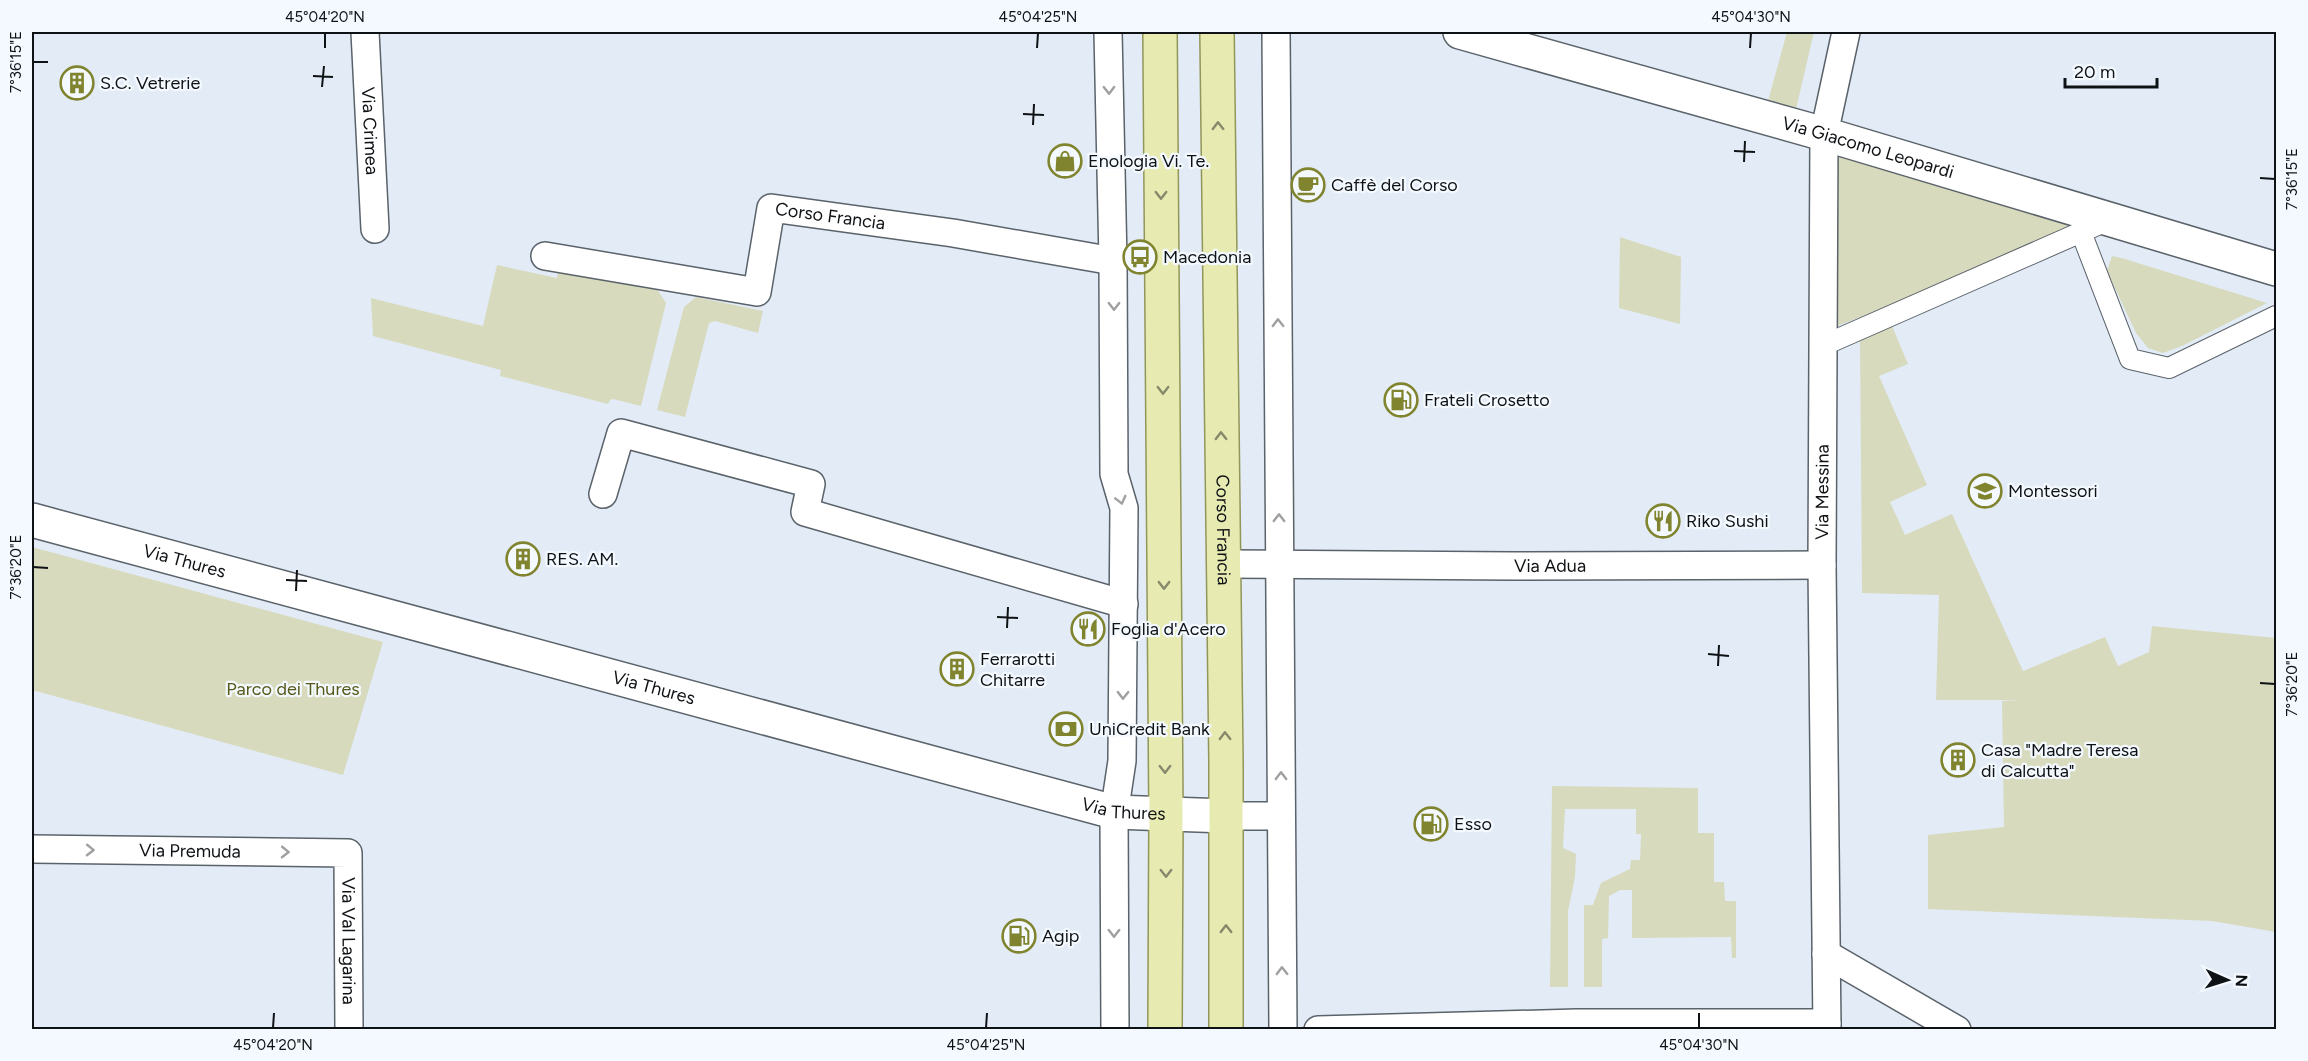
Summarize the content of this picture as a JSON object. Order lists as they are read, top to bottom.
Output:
{
  "streets": {
    "main road": ["Corso Francia"],
    "street": [
      "Via Crimea",
      "Via Giacomo Leopardi",
      "Via Messina",
      "Via Thures",
      "Via Adua",
      "Via Premuda",
      "Via Val Lagarina"
    ]
  },
  "crossings": [
    ["Via Giacomo Leopardi", "Via Messina"],
    ["Corso Francia", "Via Thures"],
    ["Corso Francia", "Via Adua"],
    ["Via Messina", "Via Adua"],
    ["Via Premuda", "Via Val Lagarina"]
  ],
  "one_way": ["Via Premuda"],
  "parks": ["Parco dei Thures"],
  "places": {
    "building": [
      "S.C. Vetrerie",
      "RES. AM.",
      "Ferrarotti Chitarre",
      "Casa \"Madre Teresa di Calcutta\""
    ],
    "shop": ["Enologia Vi. Te."],
    "cafe": ["Caffè del Corso"],
    "bus stop": ["Macedonia"],
    "fuel station": ["Frateli Crosetto", "Esso", "Agip"],
    "school or university": ["Montessori"],
    "restaurant": ["Riko Sushi", "Foglia d'Acero"],
    "bank": ["UniCredit Bank"]
  },
  "scale_bar": "20 m",
  "north": "right",
  "coordinates": [
    "45°04'20\"N",
    "45°04'25\"N",
    "45°04'30\"N",
    "7°36'15\"E",
    "7°36'20\"E"
  ]
}
